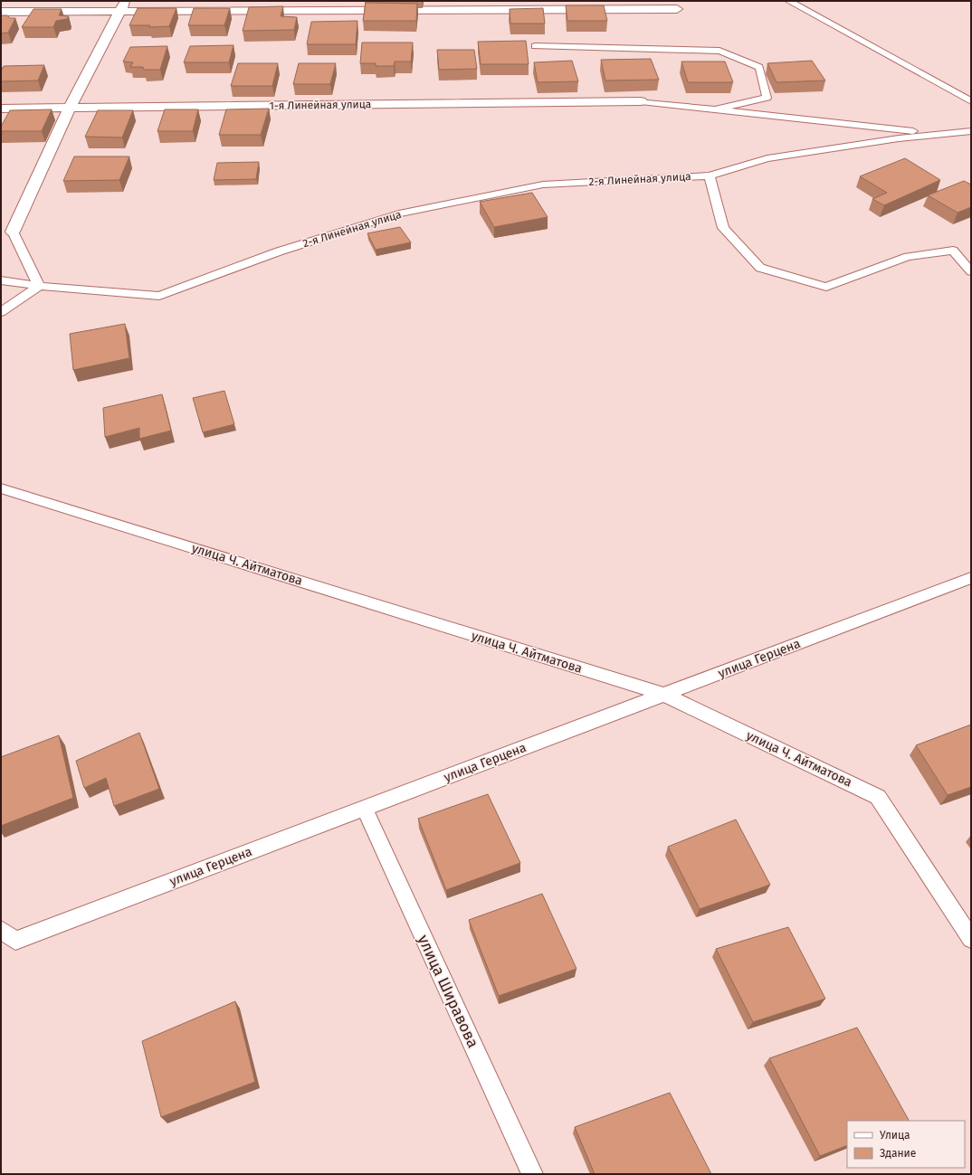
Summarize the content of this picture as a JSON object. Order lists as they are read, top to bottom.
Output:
{
  "streets": {
    "street": ["1-я Линейная улица"],
    "lane": [
      "2-я Линейная улица",
      "улица Ч. Айтматова",
      "улица Герцена",
      "улица Ширавова"
    ]
  },
  "crossings": [
    ["улица Ч. Айтматова", "улица Герцена"],
    ["улица Герцена", "улица Ширавова"]
  ],
  "legend": ["Улица", "Здание"]
}
